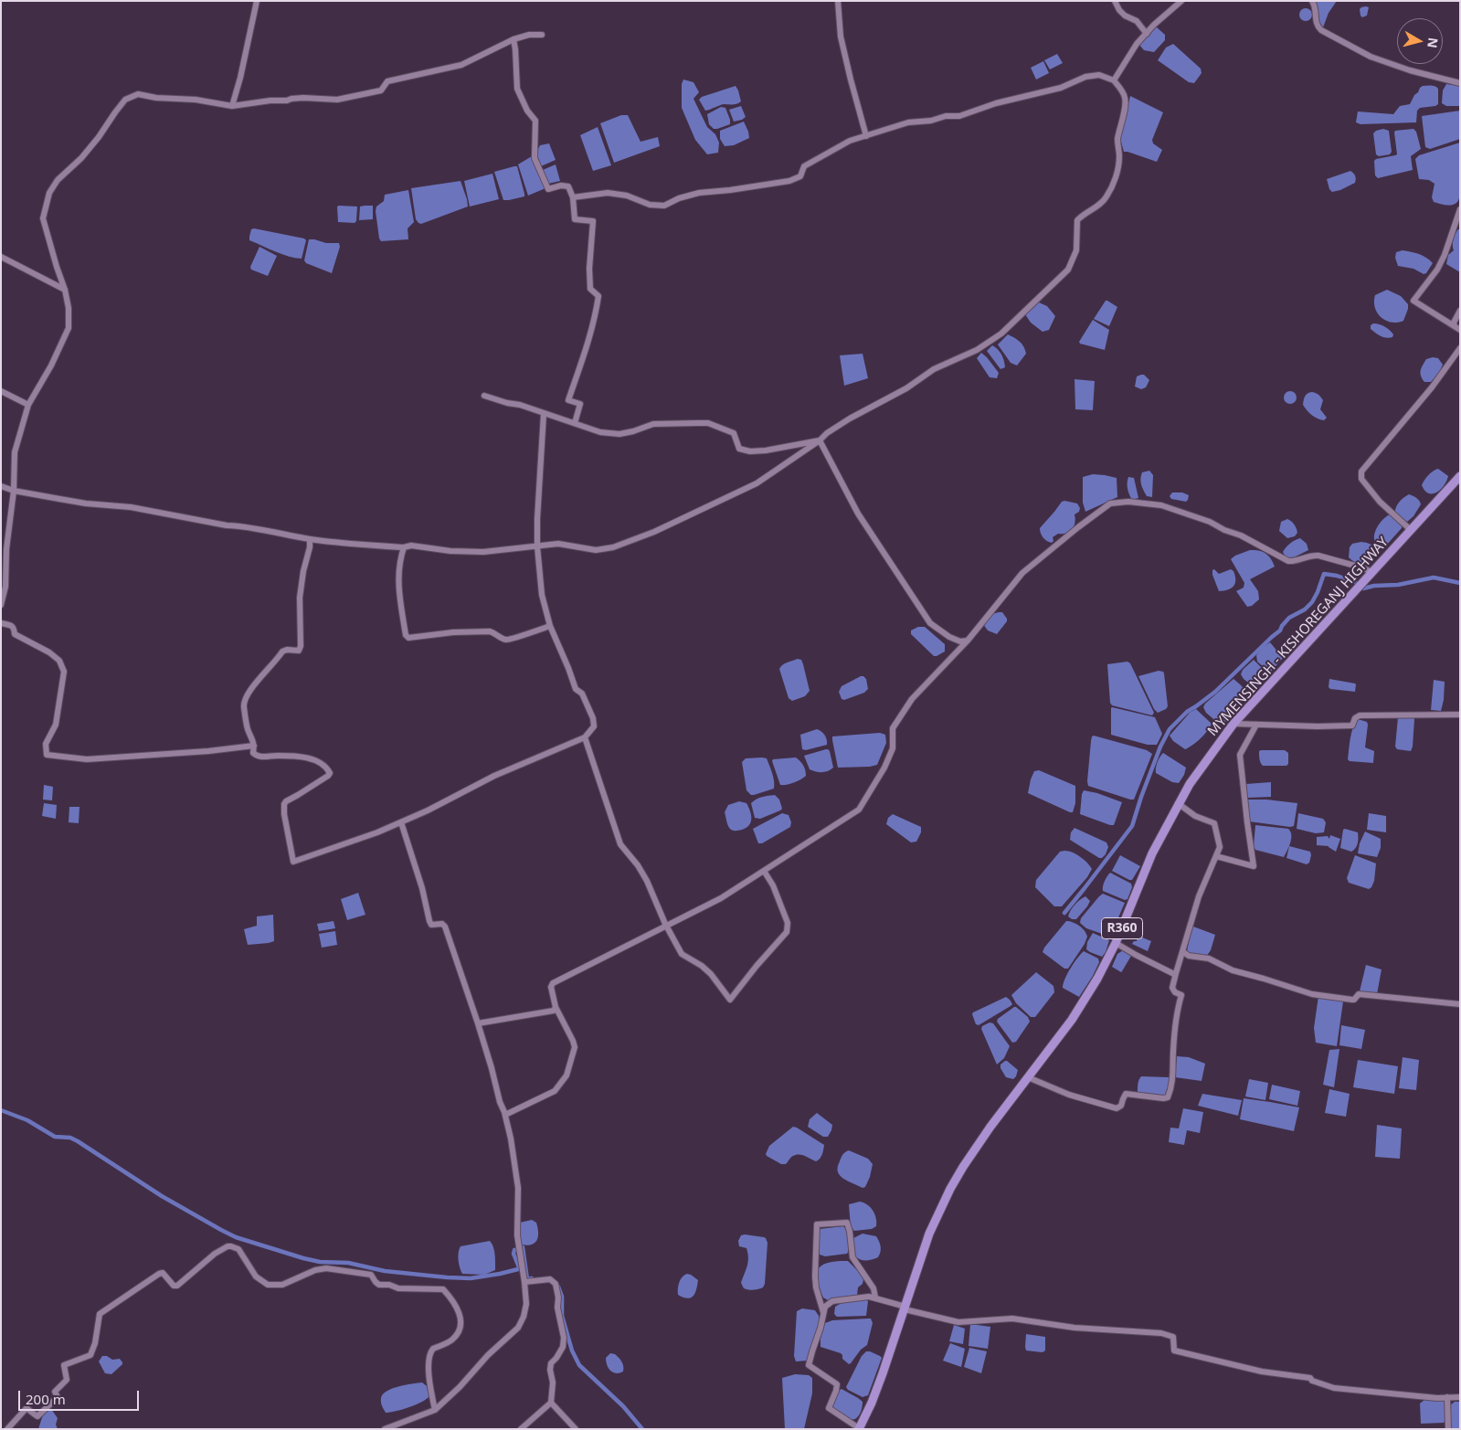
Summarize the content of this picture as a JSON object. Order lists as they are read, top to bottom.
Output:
{
  "streets": {
    "main road": ["MYMENSINGH - KISHOREGANJ HIGHWAY", "R360"]
  },
  "scale_bar": "200 m",
  "north": "right"
}
